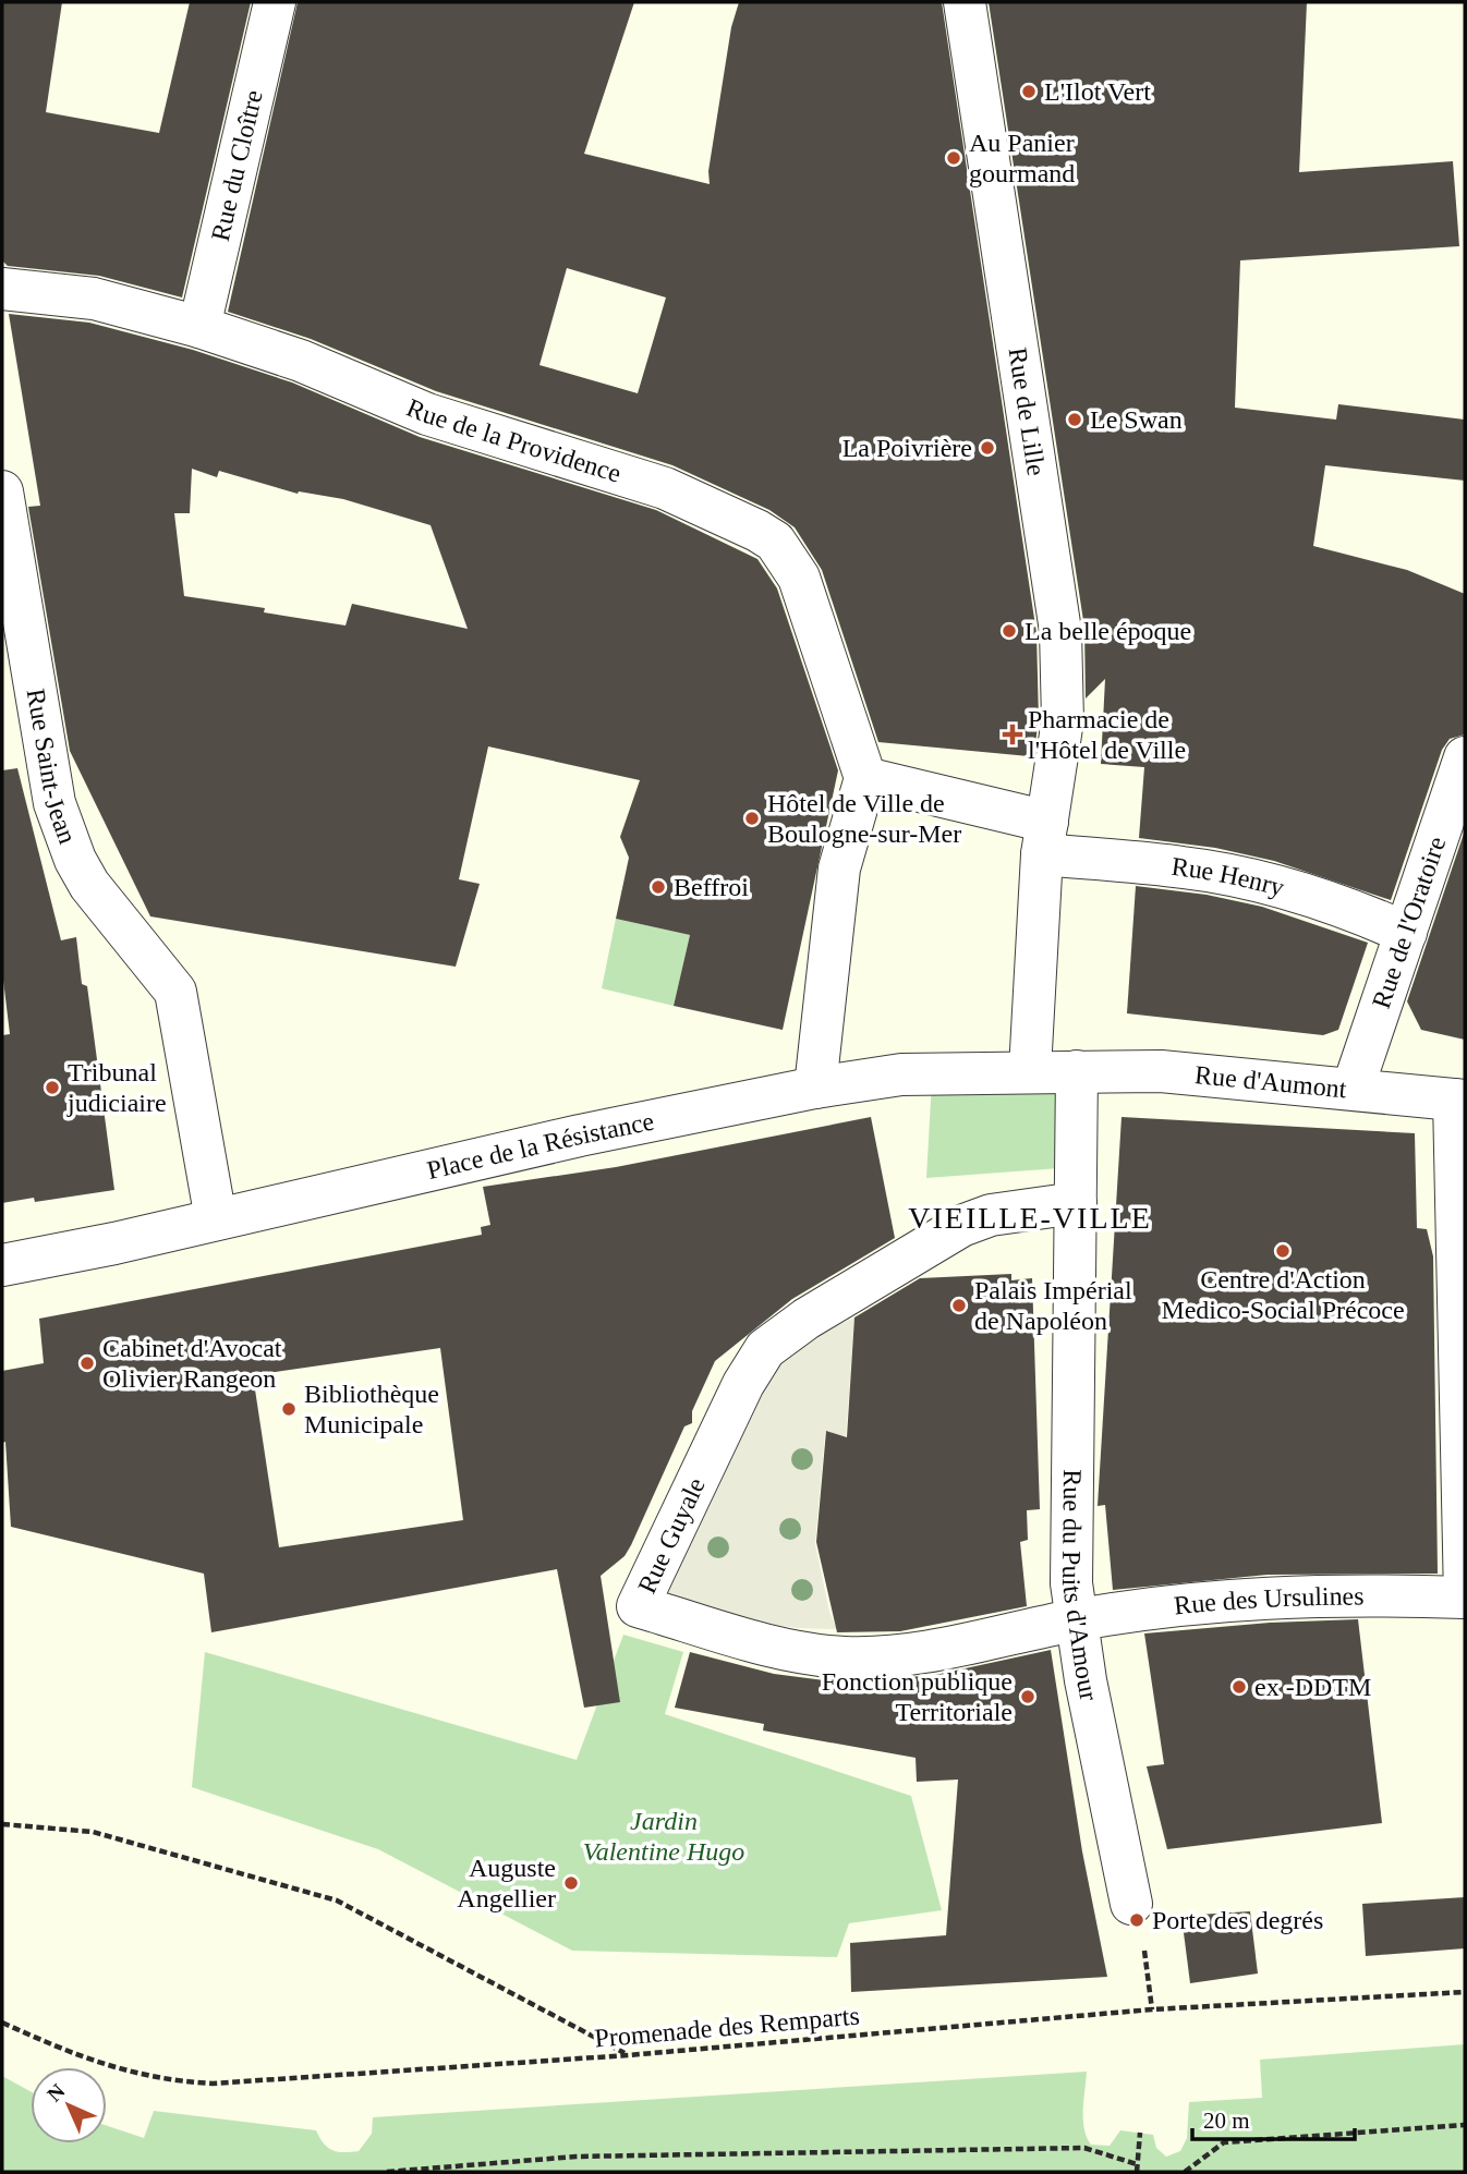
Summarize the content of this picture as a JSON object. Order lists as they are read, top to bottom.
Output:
{
  "streets": {
    "street": [
      "Rue du Cloître",
      "Rue de Lille",
      "Rue de la Providence",
      "Rue Saint-Jean",
      "Rue Henry",
      "Rue de l'Oratoire",
      "Rue d'Aumont",
      "Place de la Résistance",
      "Rue Guyale",
      "Rue du Puits d'Amour",
      "Rue des Ursulines"
    ],
    "path": ["Promenade des Remparts"]
  },
  "crossings": [
    ["Rue du Cloître", "Rue de la Providence"],
    ["Rue de Lille", "Rue Henry"],
    ["Rue de Lille", "Rue d'Aumont"],
    ["Rue de Lille", "Place de la Résistance"],
    ["Rue de la Providence", "Rue Henry"],
    ["Rue Saint-Jean", "Place de la Résistance"],
    ["Rue Henry", "Rue de l'Oratoire"],
    ["Rue de l'Oratoire", "Rue d'Aumont"],
    ["Rue d'Aumont", "Place de la Résistance"],
    ["Rue d'Aumont", "Rue du Puits d'Amour"],
    ["Rue Guyale", "Rue du Puits d'Amour"],
    ["Rue Guyale", "Rue des Ursulines"],
    ["Rue du Puits d'Amour", "Rue des Ursulines"]
  ],
  "districts": ["VIEILLE-VILLE"],
  "parks": ["Jardin Valentine Hugo"],
  "places": {
    "other": [
      "L'Ilot Vert",
      "Au Panier gourmand",
      "Le Swan",
      "La Poivrière",
      "La belle époque",
      "Hôtel de Ville de Boulogne-sur-Mer",
      "Beffroi",
      "Tribunal judiciaire",
      "Centre d'Action Medico-Social Précoce",
      "Palais Impérial de Napoléon",
      "Cabinet d'Avocat Olivier Rangeon",
      "Bibliothèque Municipale",
      "ex -DDTM",
      "Fonction publique Territoriale",
      "Auguste Angellier",
      "Porte des degrés"
    ],
    "health": ["Pharmacie de l'Hôtel de Ville"]
  },
  "scale_bar": "20 m",
  "north": "top left"
}
